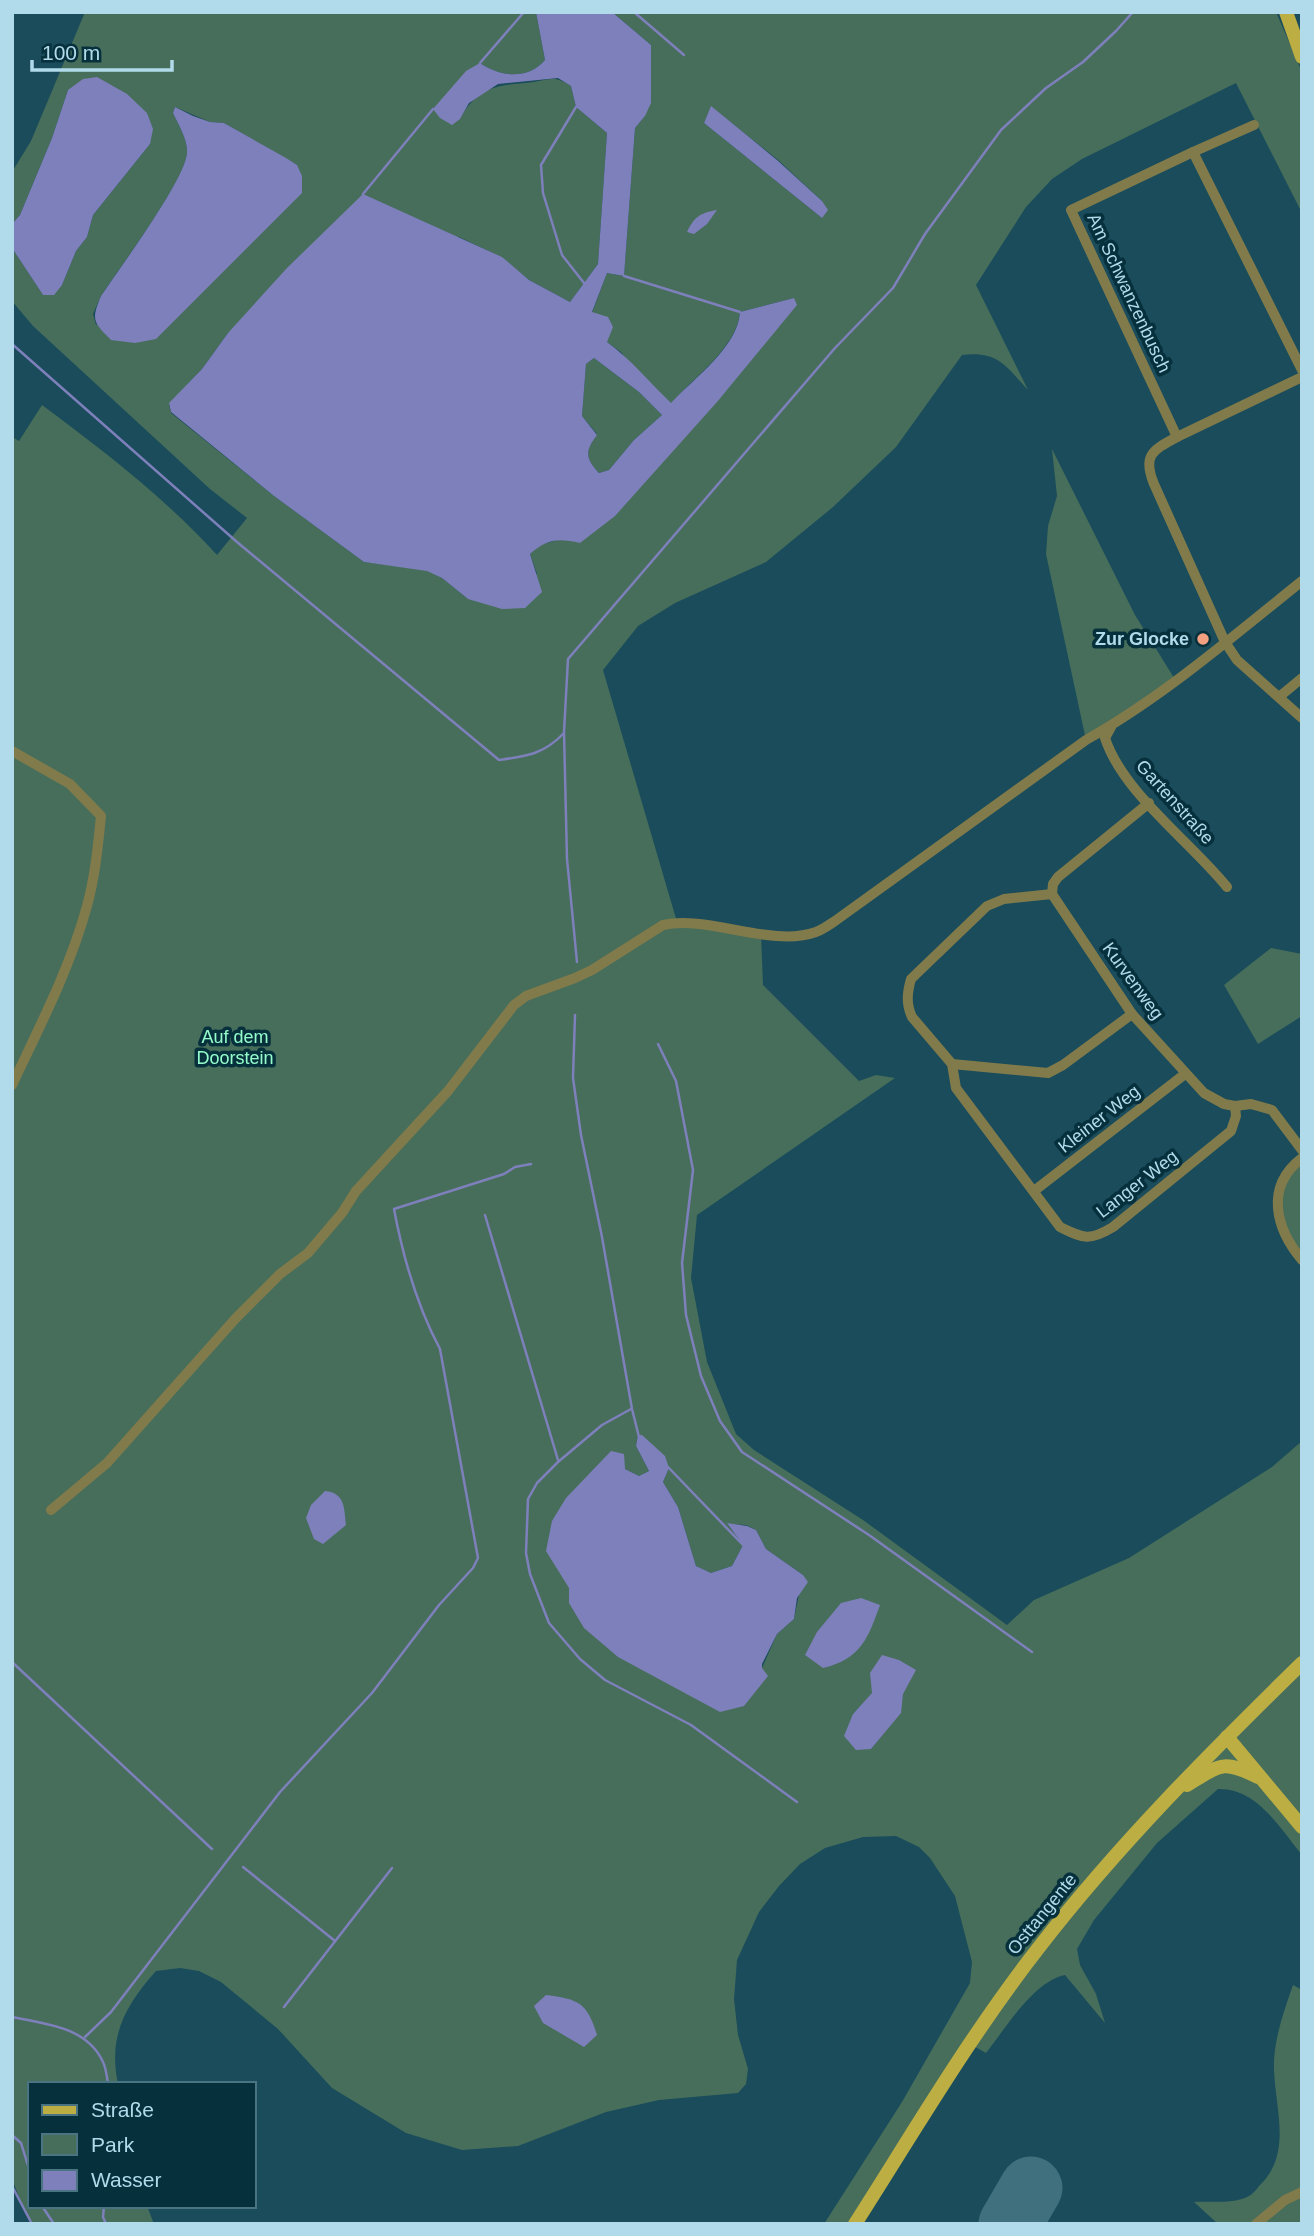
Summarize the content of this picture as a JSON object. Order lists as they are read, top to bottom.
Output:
{
  "streets": {
    "main road": ["Osttangente"],
    "street": [
      "Am Schwanzenbusch",
      "Gartenstraße",
      "Kurvenweg",
      "Kleiner Weg",
      "Langer Weg"
    ]
  },
  "crossings": [
    ["Kurvenweg", "Kleiner Weg"],
    ["Kurvenweg", "Langer Weg"],
    ["Kleiner Weg", "Langer Weg"]
  ],
  "parks": ["Auf dem Doorstein"],
  "places": ["Zur Glocke"],
  "legend": ["Straße", "Park", "Wasser"],
  "scale_bar": "100 m"
}
